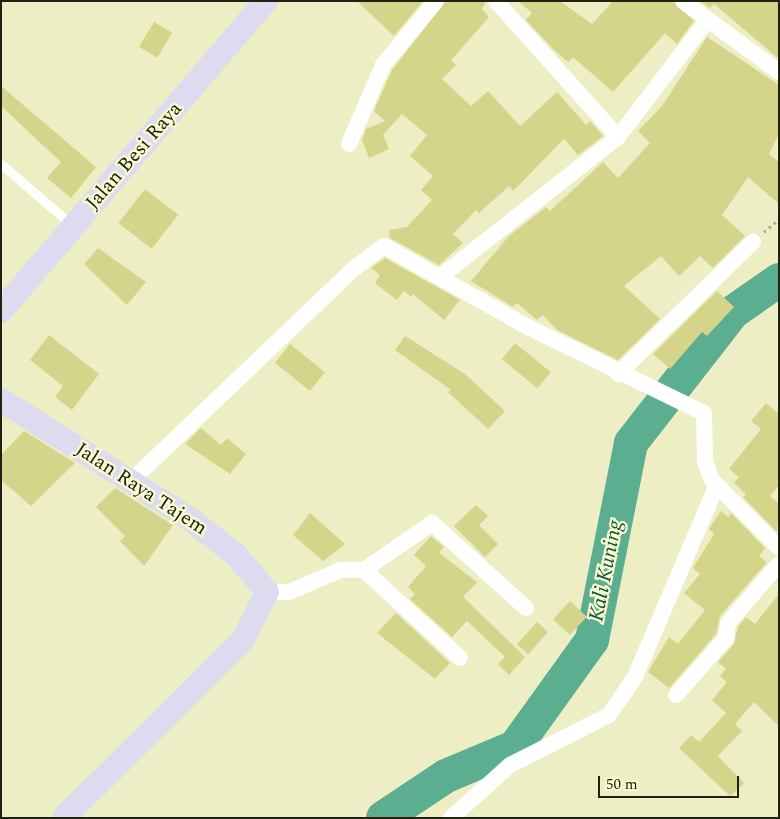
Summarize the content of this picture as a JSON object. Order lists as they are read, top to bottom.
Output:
{
  "streets": {
    "main road": ["Jalan Besi Raya", "Jalan Raya Tajem"]
  },
  "water": ["Kali Kuning"],
  "scale_bar": "50 m"
}
